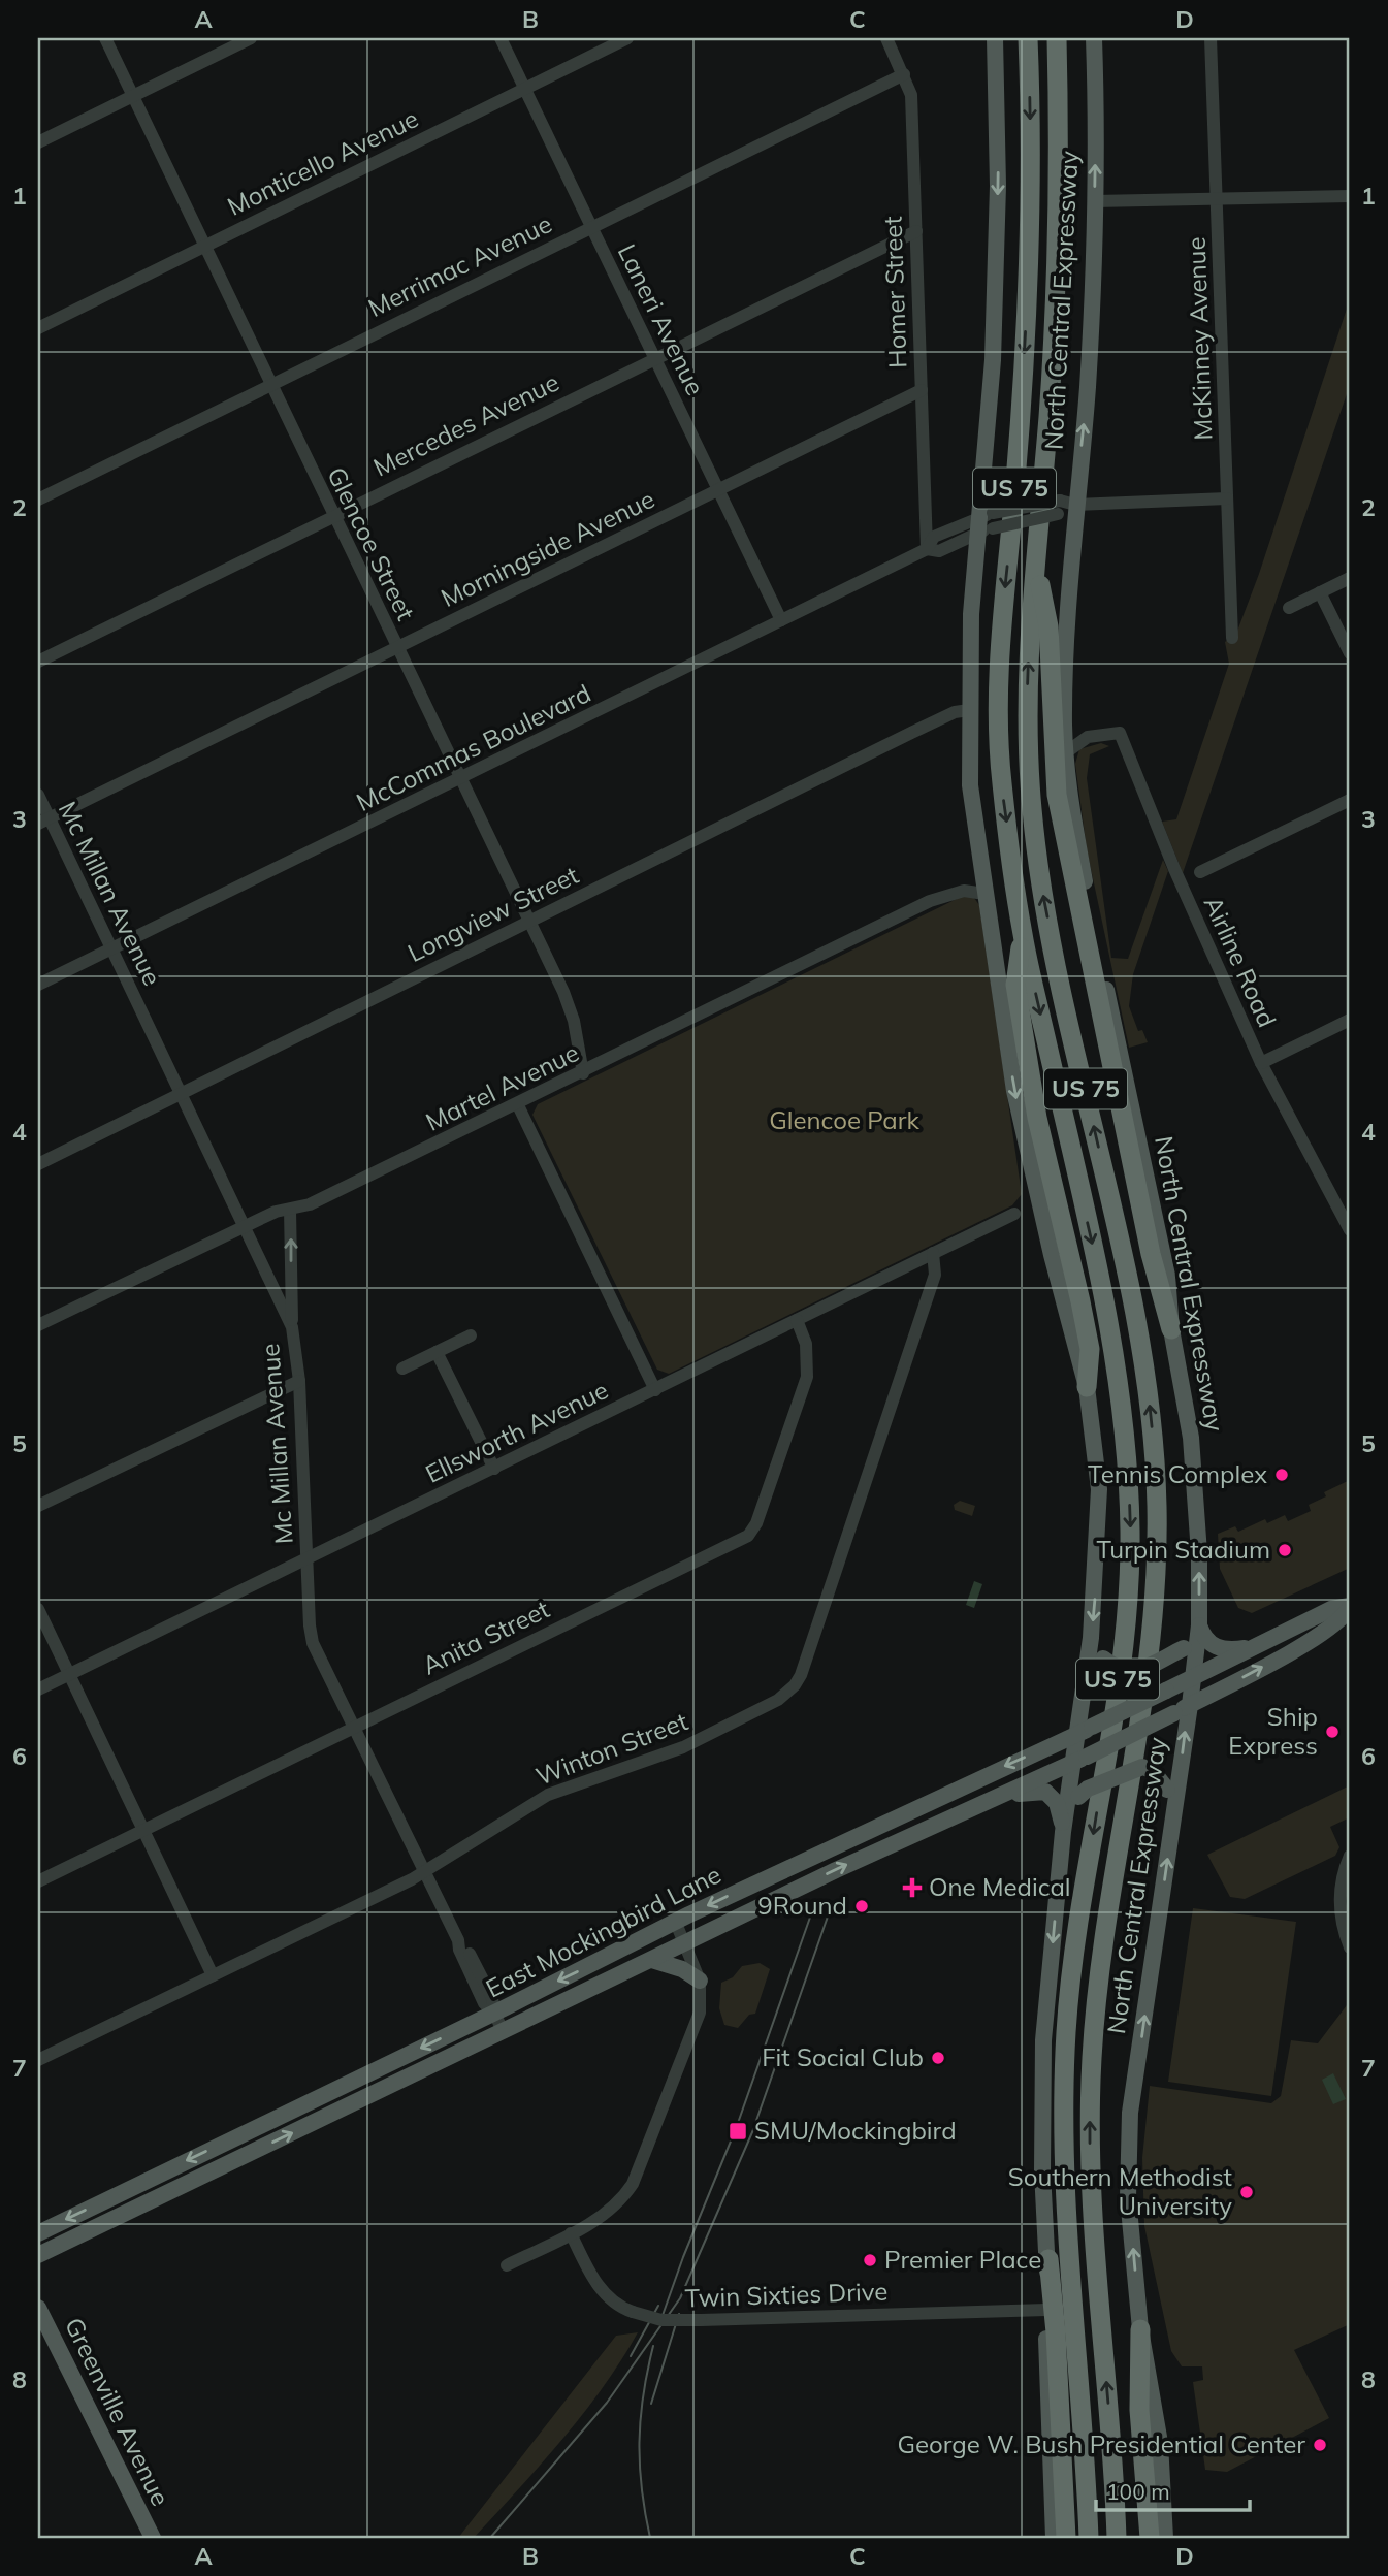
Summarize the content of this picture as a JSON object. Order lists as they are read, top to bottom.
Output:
{
  "streets": {
    "highway": ["North Central Expressway", "US 75"],
    "main road": ["East Mockingbird Lane", "Greenville Avenue"],
    "street": [
      "Monticello Avenue",
      "Merrimac Avenue",
      "Homer Street",
      "Laneri Avenue",
      "McKinney Avenue",
      "Mercedes Avenue",
      "Glencoe Street",
      "Morningside Avenue",
      "McCommas Boulevard",
      "Mc Millan Avenue",
      "Longview Street",
      "Airline Road",
      "Martel Avenue",
      "Ellsworth Avenue",
      "Anita Street",
      "Winton Street",
      "Twin Sixties Drive"
    ]
  },
  "crossings": [
    ["Monticello Avenue", "Laneri Avenue"],
    ["Monticello Avenue", "Glencoe Street"],
    ["Merrimac Avenue", "Homer Street"],
    ["Merrimac Avenue", "Laneri Avenue"],
    ["Merrimac Avenue", "Glencoe Street"],
    ["Homer Street", "Mercedes Avenue"],
    ["Homer Street", "Morningside Avenue"],
    ["Homer Street", "McCommas Boulevard"],
    ["North Central Expressway", "McCommas Boulevard"],
    ["North Central Expressway", "Airline Road"],
    ["North Central Expressway", "East Mockingbird Lane"],
    ["Laneri Avenue", "Mercedes Avenue"],
    ["Laneri Avenue", "Morningside Avenue"],
    ["Laneri Avenue", "McCommas Boulevard"],
    ["McKinney Avenue", "McCommas Boulevard"],
    ["Mercedes Avenue", "Glencoe Street"],
    ["Glencoe Street", "Morningside Avenue"],
    ["Glencoe Street", "McCommas Boulevard"],
    ["Glencoe Street", "Longview Street"],
    ["Glencoe Street", "Martel Avenue"],
    ["Morningside Avenue", "Mc Millan Avenue"],
    ["McCommas Boulevard", "Mc Millan Avenue"],
    ["Mc Millan Avenue", "Longview Street"],
    ["Mc Millan Avenue", "Martel Avenue"],
    ["Mc Millan Avenue", "Ellsworth Avenue"],
    ["Mc Millan Avenue", "Anita Street"],
    ["Mc Millan Avenue", "Winton Street"],
    ["Mc Millan Avenue", "East Mockingbird Lane"],
    ["Ellsworth Avenue", "Anita Street"],
    ["Ellsworth Avenue", "Winton Street"]
  ],
  "parks": ["Glencoe Park"],
  "places": {
    "other": [
      "Tennis Complex",
      "Turpin Stadium",
      "Ship Express",
      "9Round",
      "Fit Social Club",
      "Southern Methodist University",
      "Premier Place",
      "George W. Bush Presidential Center"
    ],
    "health": ["One Medical"],
    "transit": ["SMU/Mockingbird"]
  },
  "scale_bar": "100 m",
  "grid": {
    "columns": [
      "A",
      "B",
      "C",
      "D"
    ],
    "rows": [
      "1",
      "2",
      "3",
      "4",
      "5",
      "6",
      "7",
      "8"
    ]
  }
}
